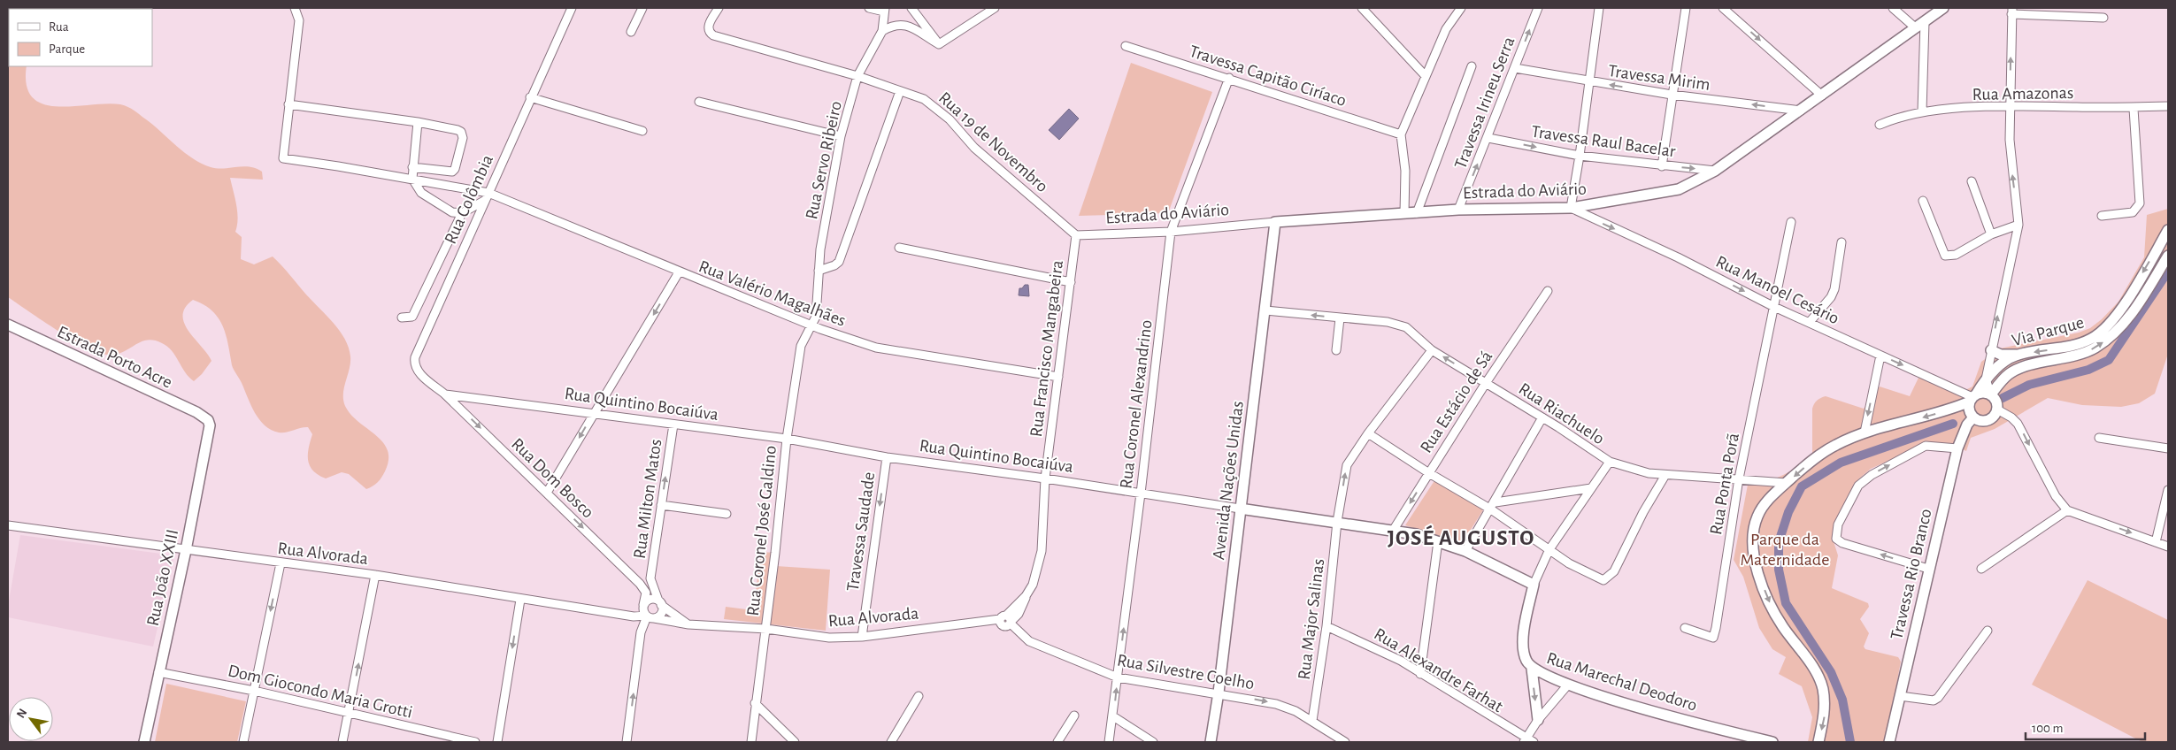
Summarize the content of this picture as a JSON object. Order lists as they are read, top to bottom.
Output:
{
  "streets": {
    "street": [
      "Travessa Capitão Ciríaco",
      "Travessa Mirim",
      "Rua Amazonas",
      "Travessa Irineu Serra",
      "Travessa Raul Bacelar",
      "Rua 19 de Novembro",
      "Rua Servo Ribeiro",
      "Estrada do Aviário",
      "Rua Colômbia",
      "Rua Manoel Cesário",
      "Rua Valério Magalhães",
      "Via Parque",
      "Rua Francisco Mangabeira",
      "Estrada Porto Acre",
      "Rua Estácio de Sá",
      "Rua Quintino Bocaiúva",
      "Rua Coronel Alexandrino",
      "Rua Riachuelo",
      "Rua Dom Bosco",
      "Avenida Nações Unidas",
      "Rua Ponta Porã",
      "Rua Milton Matos",
      "Rua Coronel José Galdino",
      "Travessa Saudade",
      "Rua Alvorada",
      "Travessa Rio Branco",
      "Rua João XXIII",
      "Rua Major Salinas",
      "Rua Alexandre Farhat",
      "Rua Silvestre Coelho",
      "Rua Marechal Deodoro",
      "Dom Giocondo Maria Grotti"
    ]
  },
  "crossings": [
    ["Travessa Capitão Ciríaco", "Rua Coronel Alexandrino"],
    ["Travessa Mirim", "Travessa Irineu Serra"],
    ["Travessa Mirim", "Estrada do Aviário"],
    ["Travessa Irineu Serra", "Travessa Raul Bacelar"],
    ["Travessa Irineu Serra", "Estrada do Aviário"],
    ["Travessa Raul Bacelar", "Estrada do Aviário"],
    ["Rua 19 de Novembro", "Rua Servo Ribeiro"],
    ["Rua 19 de Novembro", "Estrada do Aviário"],
    ["Rua 19 de Novembro", "Rua Francisco Mangabeira"],
    ["Rua Servo Ribeiro", "Rua Valério Magalhães"],
    ["Rua Servo Ribeiro", "Rua Coronel José Galdino"],
    ["Estrada do Aviário", "Rua Manoel Cesário"],
    ["Estrada do Aviário", "Rua Francisco Mangabeira"],
    ["Estrada do Aviário", "Rua Coronel Alexandrino"],
    ["Estrada do Aviário", "Avenida Nações Unidas"],
    ["Rua Colômbia", "Rua Valério Magalhães"],
    ["Rua Colômbia", "Rua Quintino Bocaiúva"],
    ["Rua Colômbia", "Rua Dom Bosco"],
    ["Rua Manoel Cesário", "Via Parque"],
    ["Rua Manoel Cesário", "Rua Ponta Porã"],
    ["Rua Manoel Cesário", "Travessa Rio Branco"],
    ["Rua Valério Magalhães", "Rua Francisco Mangabeira"],
    ["Rua Valério Magalhães", "Rua Coronel José Galdino"],
    ["Via Parque", "Travessa Rio Branco"],
    ["Rua Francisco Mangabeira", "Rua Quintino Bocaiúva"],
    ["Rua Francisco Mangabeira", "Rua Alvorada"],
    ["Rua Francisco Mangabeira", "Rua Silvestre Coelho"],
    ["Estrada Porto Acre", "Rua João XXIII"],
    ["Rua Estácio de Sá", "Rua Quintino Bocaiúva"],
    ["Rua Estácio de Sá", "Rua Riachuelo"],
    ["Rua Quintino Bocaiúva", "Rua Coronel Alexandrino"],
    ["Rua Quintino Bocaiúva", "Rua Dom Bosco"],
    ["Rua Quintino Bocaiúva", "Avenida Nações Unidas"],
    ["Rua Quintino Bocaiúva", "Rua Milton Matos"],
    ["Rua Quintino Bocaiúva", "Rua Coronel José Galdino"],
    ["Rua Quintino Bocaiúva", "Travessa Saudade"],
    ["Rua Quintino Bocaiúva", "Rua Major Salinas"],
    ["Rua Quintino Bocaiúva", "Rua Marechal Deodoro"],
    ["Rua Coronel Alexandrino", "Rua Silvestre Coelho"],
    ["Rua Riachuelo", "Avenida Nações Unidas"],
    ["Rua Riachuelo", "Rua Ponta Porã"],
    ["Rua Riachuelo", "Rua Major Salinas"],
    ["Rua Riachuelo", "Rua Marechal Deodoro"],
    ["Rua Dom Bosco", "Rua Milton Matos"],
    ["Avenida Nações Unidas", "Rua Silvestre Coelho"],
    ["Rua Milton Matos", "Rua Alvorada"],
    ["Rua Coronel José Galdino", "Rua Alvorada"],
    ["Travessa Saudade", "Rua Alvorada"],
    ["Rua Alvorada", "Rua João XXIII"],
    ["Rua Alvorada", "Rua Silvestre Coelho"],
    ["Rua João XXIII", "Dom Giocondo Maria Grotti"],
    ["Rua Major Salinas", "Rua Alexandre Farhat"],
    ["Rua Major Salinas", "Rua Silvestre Coelho"]
  ],
  "one_way": [
    "Travessa Mirim",
    "Travessa Raul Bacelar",
    "Rua Manoel Cesário",
    "Rua Dom Bosco",
    "Rua Milton Matos",
    "Travessa Saudade"
  ],
  "districts": ["JOSÉ AUGUSTO"],
  "parks": ["Parque da Maternidade"],
  "legend": ["Rua", "Parque"],
  "scale_bar": "100 m",
  "north": "top left"
}
